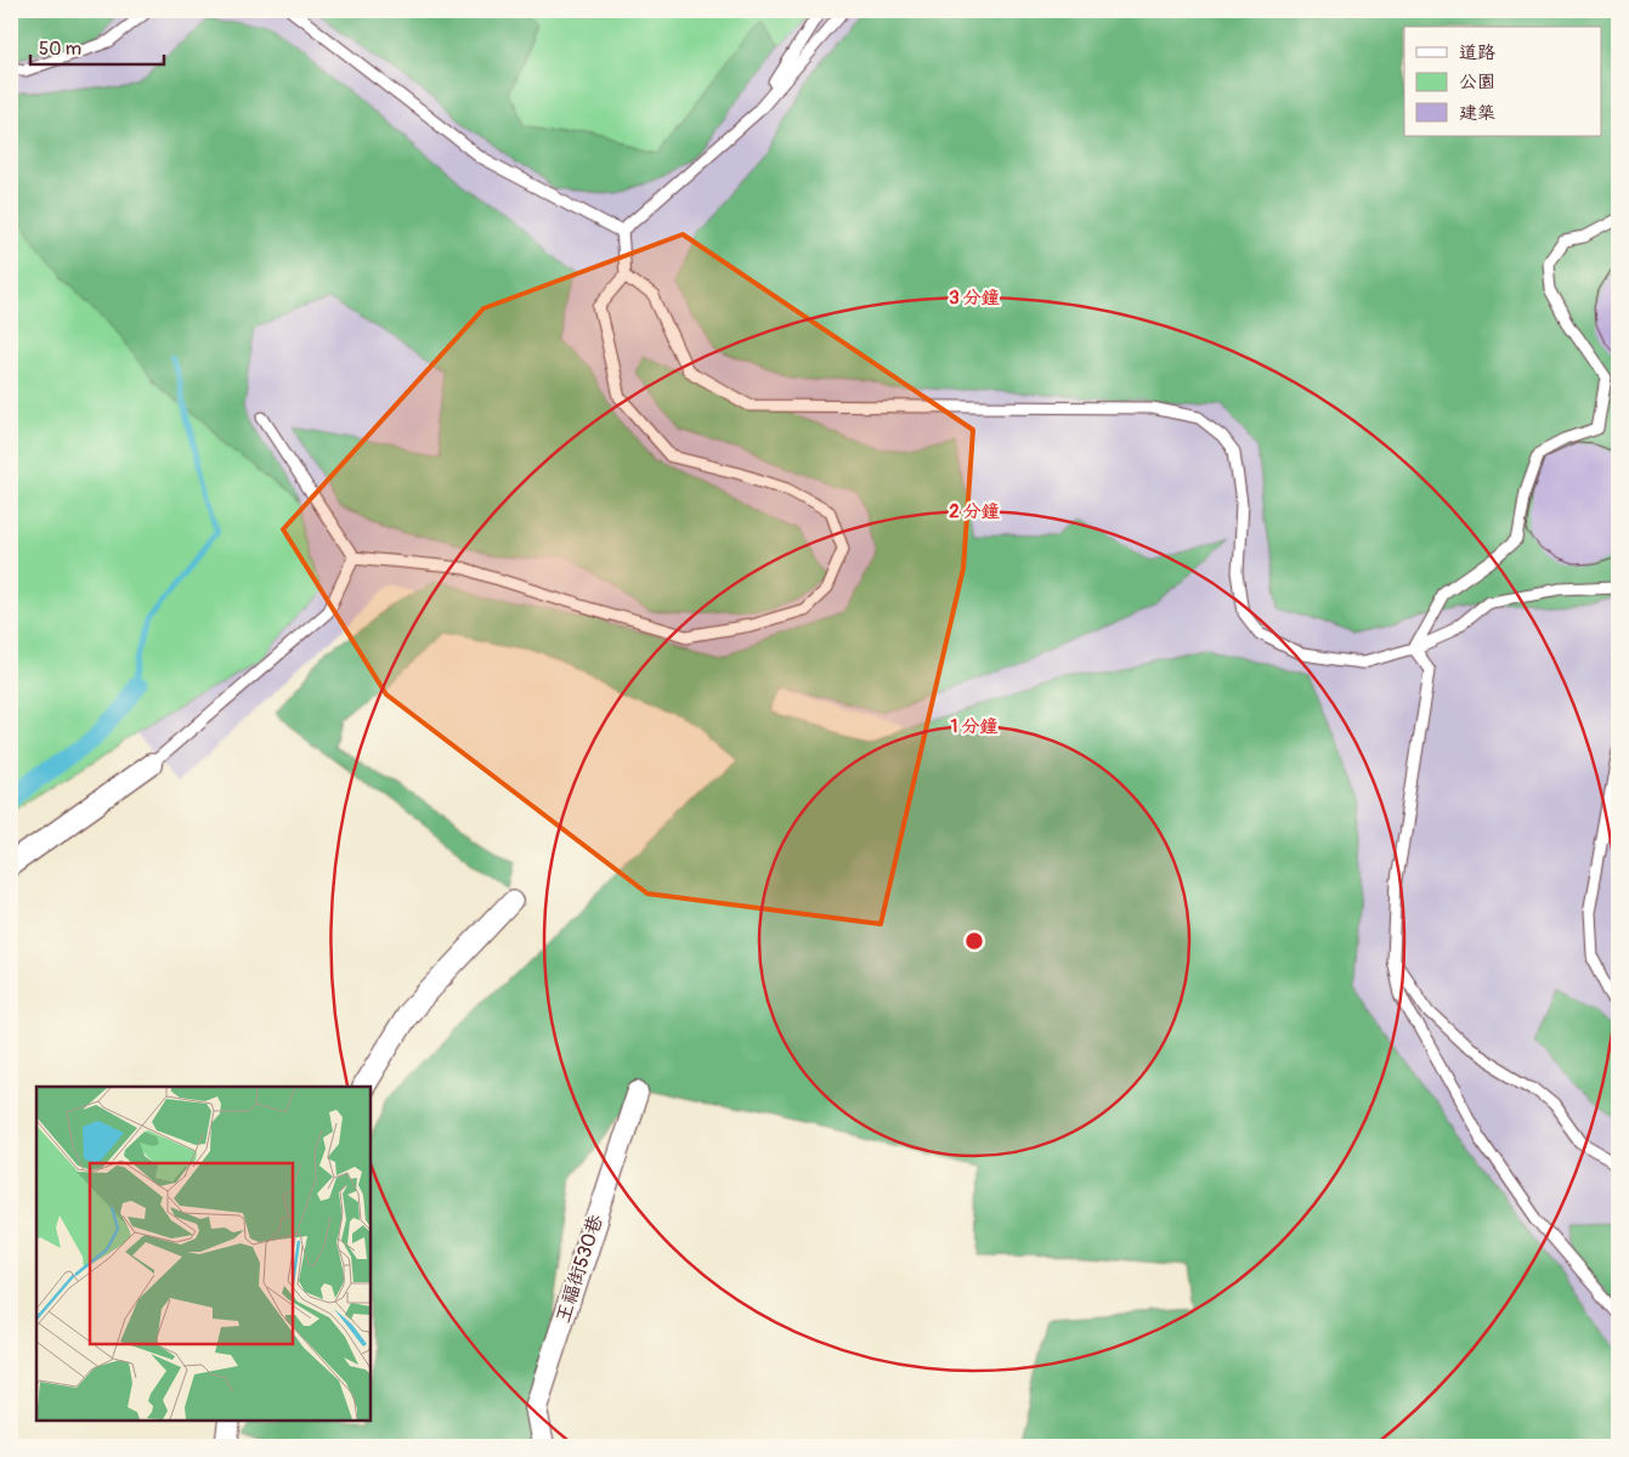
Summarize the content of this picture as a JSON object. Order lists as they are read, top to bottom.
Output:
{
  "streets": {
    "street": ["王福街530巷"]
  },
  "legend": ["道路", "公園", "建築"],
  "scale_bar": "50 m",
  "rings": ["3 分鐘", "2 分鐘", "1 分鐘"]
}
